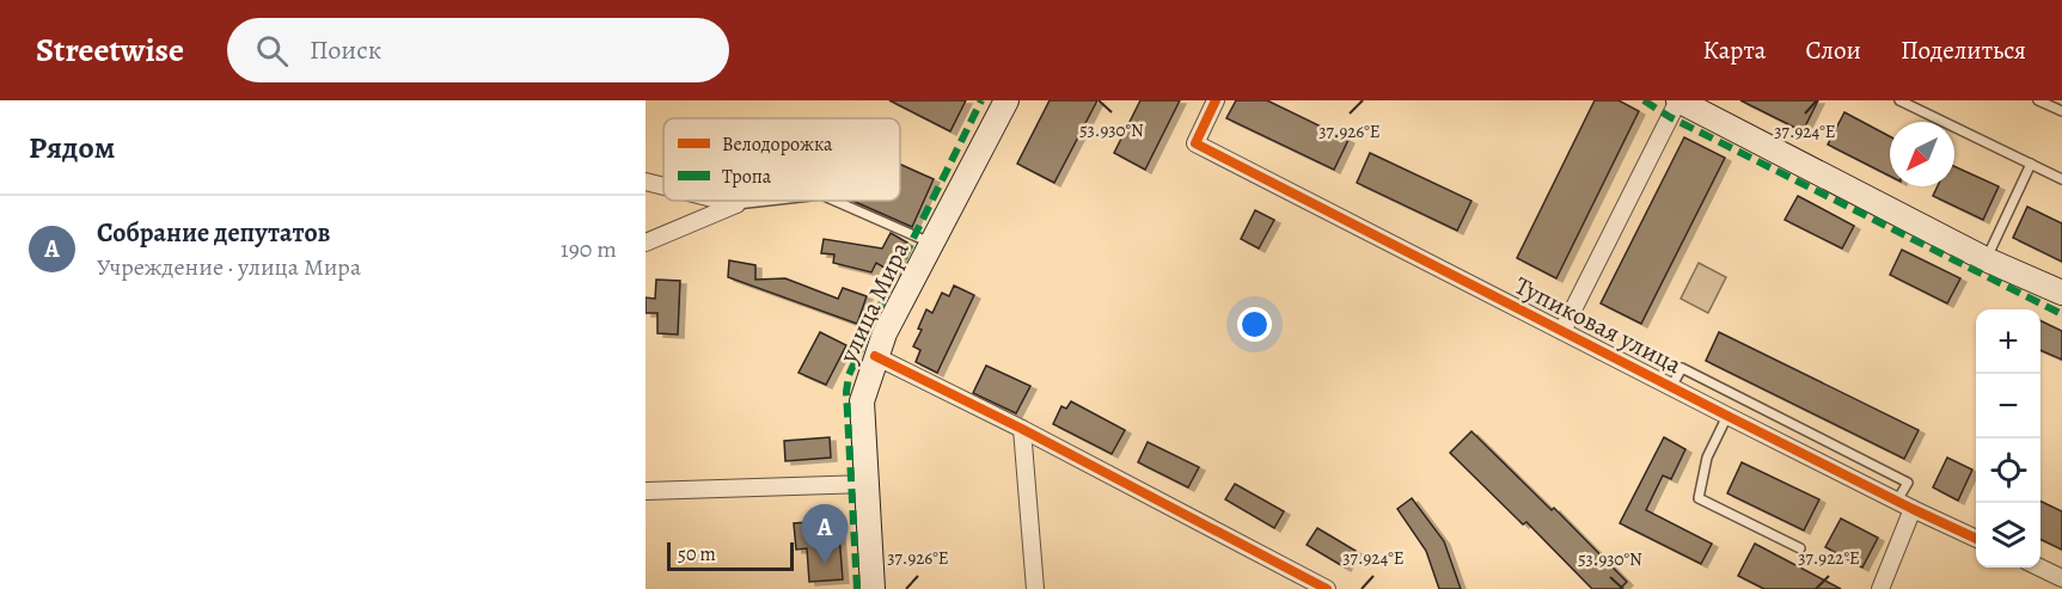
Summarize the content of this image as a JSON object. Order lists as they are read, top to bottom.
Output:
{
  "streets": {
    "main road": ["улица Мира"],
    "street": ["Тупиковая улица"]
  },
  "legend": ["Велодорожка", "Тропа"],
  "scale_bar": "50 m",
  "north": "bottom left",
  "page": {
    "header": "Streetwise",
    "search": "Поиск",
    "nav": ["Карта", "Слои", "Поделиться"],
    "heading": "Рядом",
    "list": [
      {
        "mark": "A",
        "name": "Собрание депутатов",
        "note": "Учреждение · улица Мира",
        "value": "190 m"
      }
    ],
    "map_buttons": ["+", "−"],
    "pins": "A",
    "scale": "50 m"
  },
  "coordinates": [
    "53.930°N",
    "37.926°E",
    "37.924°E",
    "37.922°E"
  ]
}
